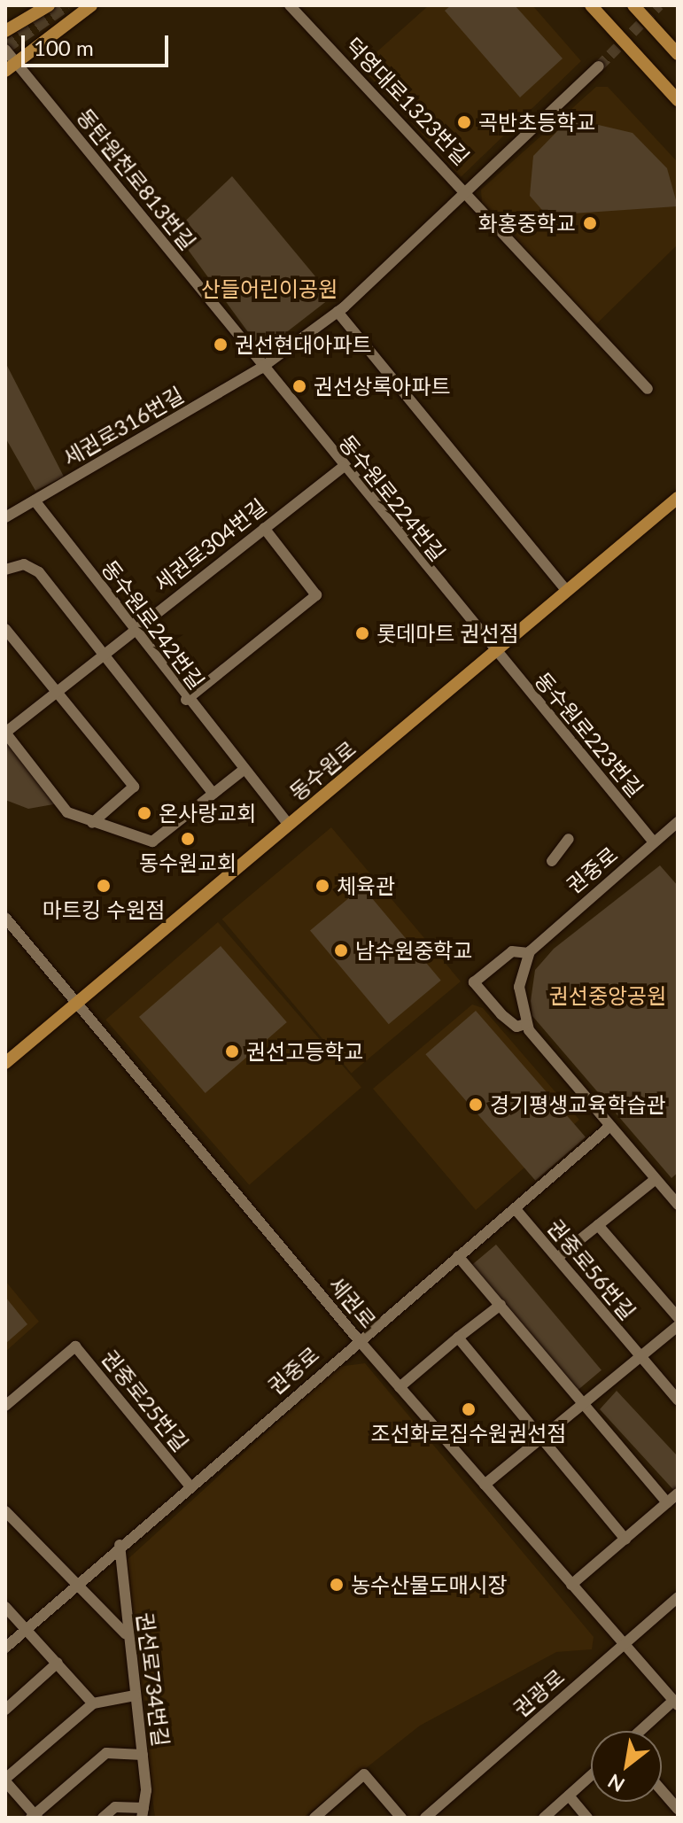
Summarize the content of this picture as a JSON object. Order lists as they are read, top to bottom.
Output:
{
  "streets": {
    "main road": ["동수원로"],
    "street": [
      "덕영대로1323번길",
      "동탄원천로813번길",
      "세권로316번길",
      "동수원로224번길",
      "세권로304번길",
      "동수원로242번길",
      "동수원로223번길",
      "권중로",
      "권중로56번길",
      "세권로",
      "권중로25번길",
      "권선로734번길",
      "권광로"
    ]
  },
  "crossings": [
    ["덕영대로1323번길", "동탄원천로813번길"],
    ["덕영대로1323번길", "세권로316번길"],
    ["덕영대로1323번길", "동수원로224번길"],
    ["동탄원천로813번길", "세권로316번길"],
    ["동탄원천로813번길", "동수원로224번길"],
    ["세권로316번길", "동수원로224번길"],
    ["세권로316번길", "동수원로242번길"],
    ["동수원로224번길", "세권로304번길"],
    ["동수원로224번길", "동수원로223번길"],
    ["동수원로224번길", "동수원로"],
    ["세권로304번길", "동수원로242번길"],
    ["동수원로242번길", "동수원로"],
    ["동수원로223번길", "동수원로"],
    ["동수원로223번길", "권중로"],
    ["동수원로", "세권로"],
    ["권중로", "권중로56번길"],
    ["권중로", "세권로"],
    ["권중로", "권중로25번길"],
    ["권중로", "권선로734번길"],
    ["세권로", "권광로"]
  ],
  "parks": ["산들어린이공원", "권선중앙공원"],
  "places": [
    "곡반초등학교",
    "화홍중학교",
    "권선현대아파트",
    "권선상록아파트",
    "롯데마트 권선점",
    "온사랑교회",
    "동수원교회",
    "마트킹 수원점",
    "체육관",
    "남수원중학교",
    "권선고등학교",
    "경기평생교육학습관",
    "조선화로집수원권선점",
    "농수산물도매시장"
  ],
  "scale_bar": "100 m",
  "north": "bottom left"
}
